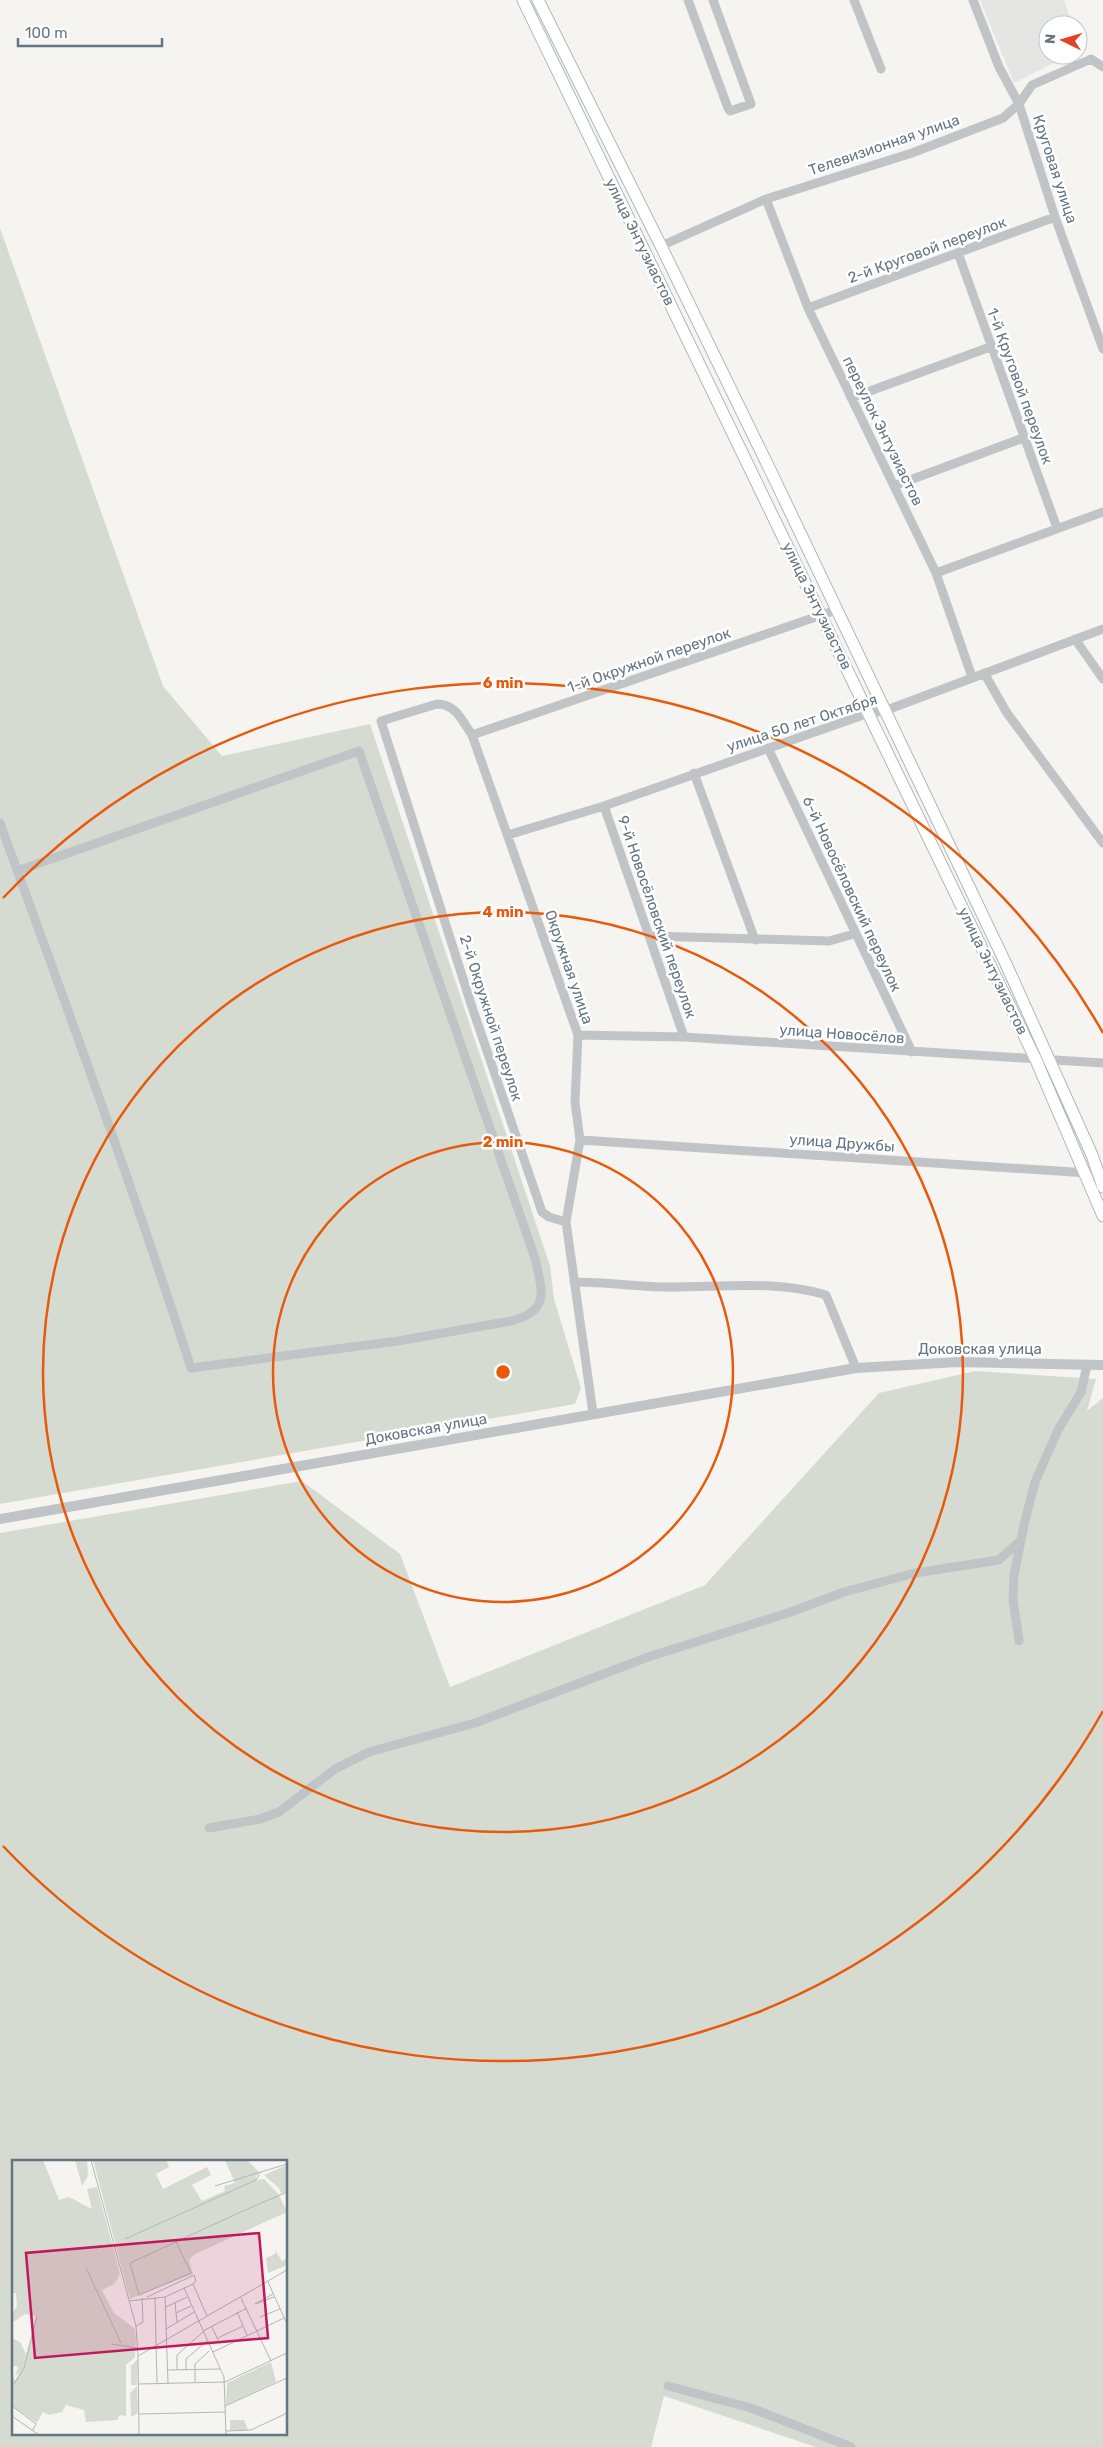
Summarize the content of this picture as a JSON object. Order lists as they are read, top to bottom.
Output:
{
  "streets": {
    "main road": ["улица Энтузиастов"],
    "street": [
      "Телевизионная улица",
      "Круговая улица",
      "2-й Круговой переулок",
      "1-й Круговой переулок",
      "переулок Энтузиастов",
      "1-й Окружной переулок",
      "улица 50 лет Октября",
      "6-й Новосёловский переулок",
      "9-й Новосёловский переулок",
      "Окружная улица",
      "2-й Окружной переулок",
      "улица Новосёлов",
      "улица Дружбы",
      "Доковская улица"
    ]
  },
  "crossings": [
    ["Телевизионная улица", "Круговая улица"],
    ["Телевизионная улица", "улица Энтузиастов"],
    ["Телевизионная улица", "переулок Энтузиастов"],
    ["Круговая улица", "2-й Круговой переулок"],
    ["улица Энтузиастов", "1-й Окружной переулок"],
    ["улица Энтузиастов", "улица 50 лет Октября"],
    ["улица Энтузиастов", "улица Новосёлов"],
    ["улица Энтузиастов", "улица Дружбы"],
    ["2-й Круговой переулок", "1-й Круговой переулок"],
    ["2-й Круговой переулок", "переулок Энтузиастов"],
    ["переулок Энтузиастов", "улица 50 лет Октября"],
    ["1-й Окружной переулок", "Окружная улица"],
    ["улица 50 лет Октября", "6-й Новосёловский переулок"],
    ["улица 50 лет Октября", "9-й Новосёловский переулок"],
    ["улица 50 лет Октября", "Окружная улица"],
    ["6-й Новосёловский переулок", "улица Новосёлов"],
    ["9-й Новосёловский переулок", "улица Новосёлов"],
    ["Окружная улица", "2-й Окружной переулок"],
    ["Окружная улица", "улица Новосёлов"],
    ["Окружная улица", "улица Дружбы"],
    ["Окружная улица", "Доковская улица"]
  ],
  "scale_bar": "100 m",
  "north": "left",
  "rings": ["6 min", "4 min", "2 min"]
}
